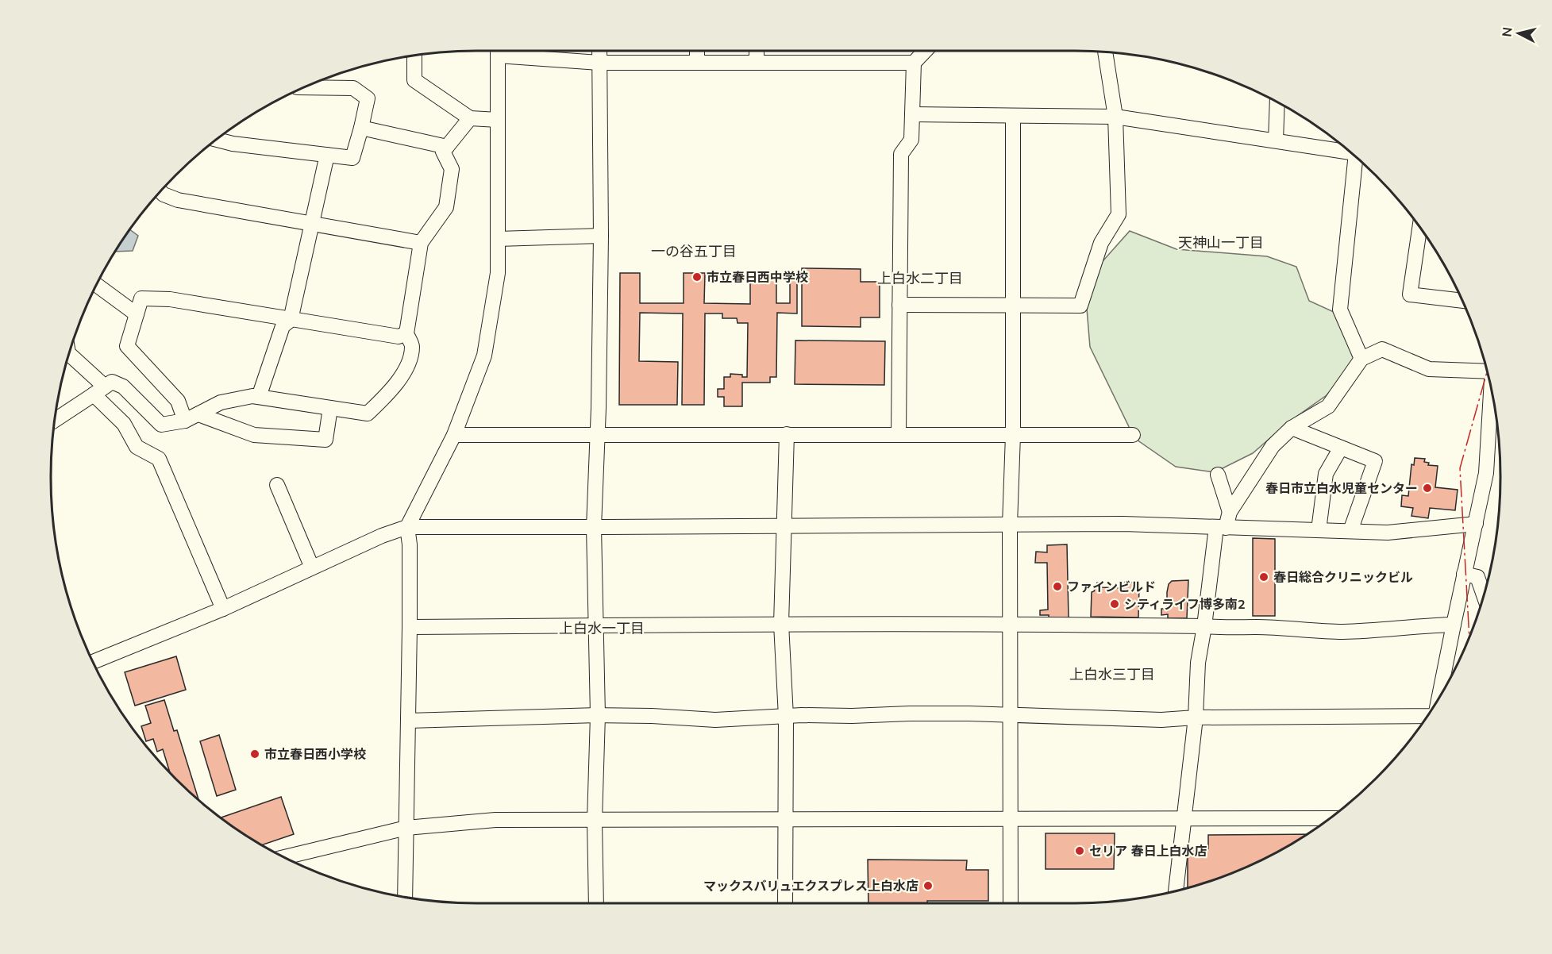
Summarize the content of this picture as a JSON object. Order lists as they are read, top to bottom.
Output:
{
  "districts": [
    "天神山一丁目",
    "一の谷五丁目",
    "上白水二丁目",
    "上白水一丁目",
    "上白水三丁目"
  ],
  "places": [
    "市立春日西中学校",
    "春日市立白水児童センター",
    "春日総合クリニックビル",
    "ファインビルド",
    "シティライフ博多南2",
    "市立春日西小学校",
    "セリア 春日上白水店",
    "マックスバリュエクスプレス上白水店"
  ],
  "north": "left"
}
